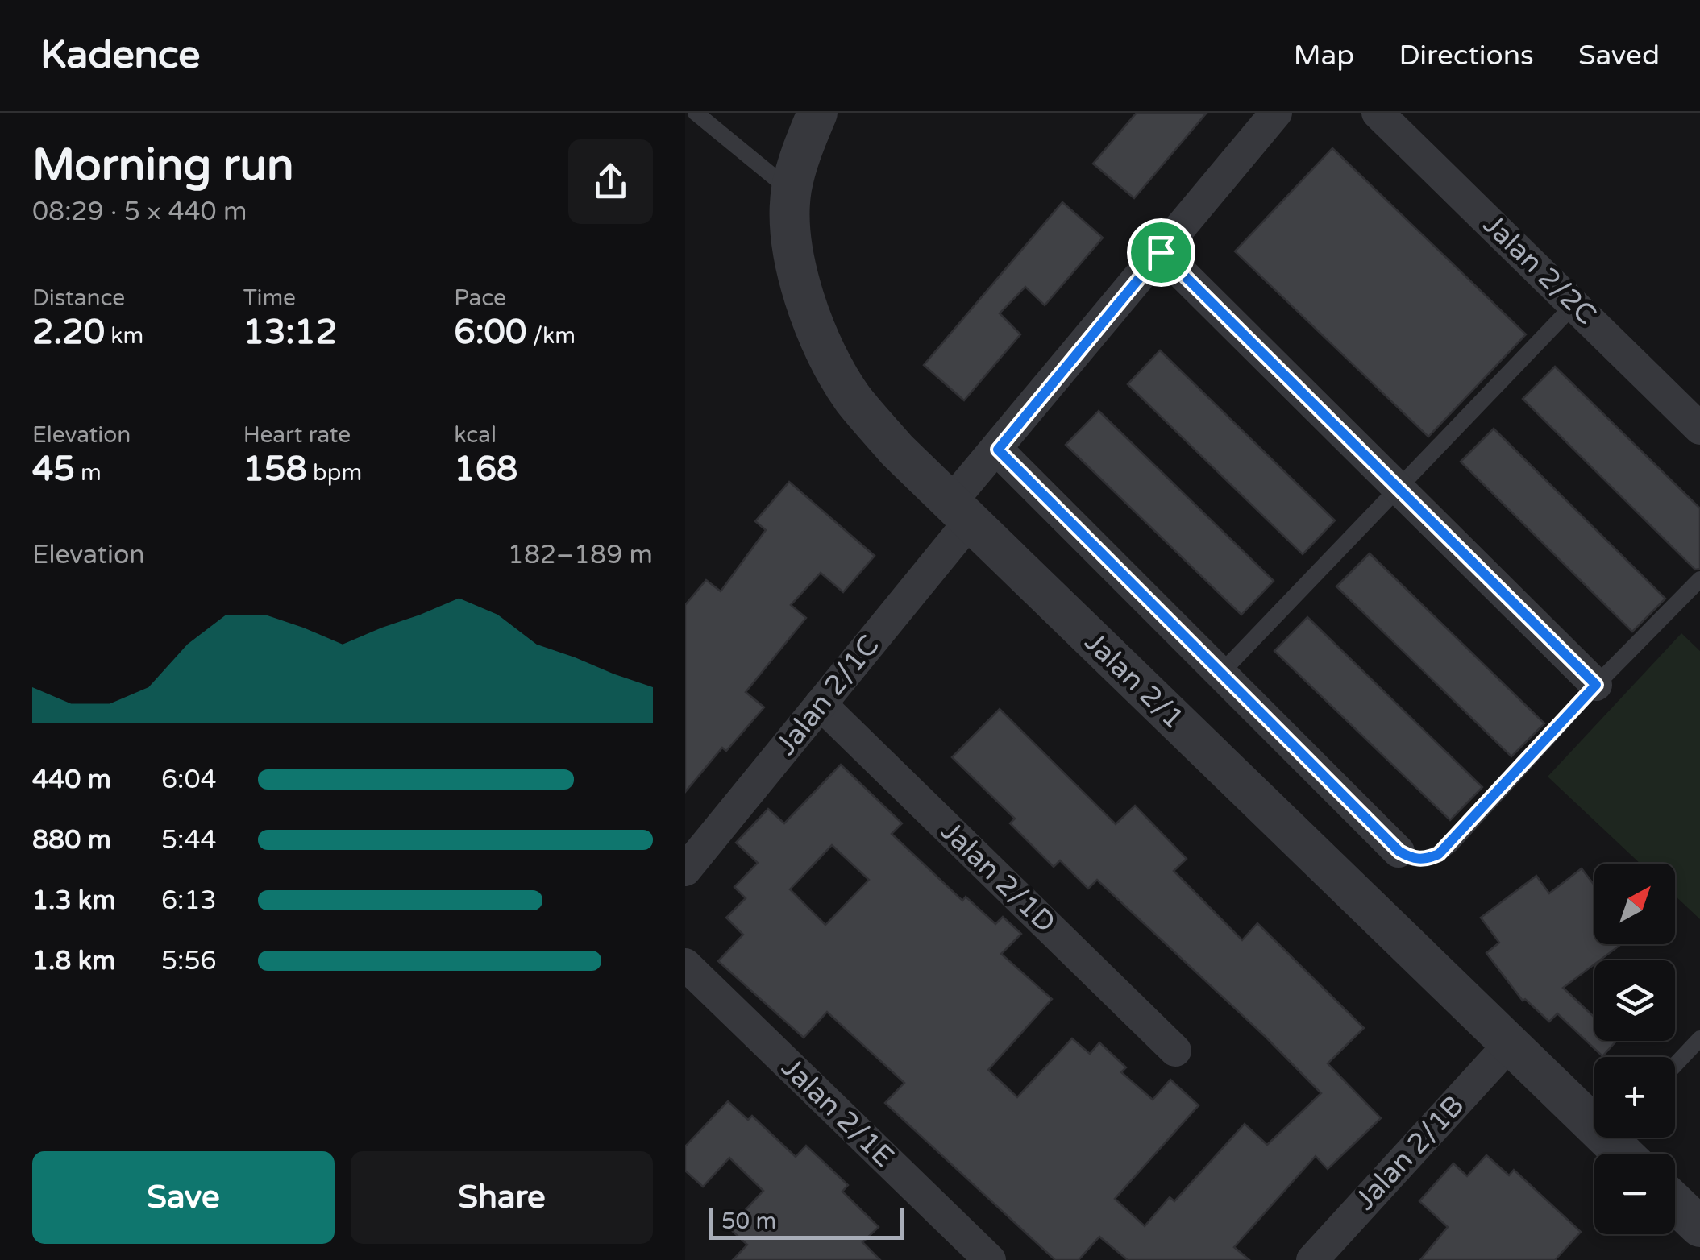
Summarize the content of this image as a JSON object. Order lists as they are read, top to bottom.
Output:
{
  "streets": {
    "street": [
      "Jalan 2/2C",
      "Jalan 2/1",
      "Jalan 2/1C",
      "Jalan 2/1D",
      "Jalan 2/1E",
      "Jalan 2/1B"
    ]
  },
  "crossings": [
    ["Jalan 2/1", "Jalan 2/1C"],
    ["Jalan 2/1", "Jalan 2/1B"],
    ["Jalan 2/1C", "Jalan 2/1D"]
  ],
  "scale_bar": "50 m",
  "north": "top right",
  "page": {
    "header": "Kadence",
    "nav": ["Map", "Directions", "Saved"],
    "heading": ["Morning run", "08:29 · 5 × 440 m"],
    "stats": [
      ["Distance", "2.20 km"],
      ["Time", "13:12"],
      ["Pace", "6:00 /km"],
      ["Elevation", "45 m"],
      ["Heart rate", "158 bpm"],
      ["kcal", "168"]
    ],
    "chart": ["Elevation", "182–189 m"],
    "list": [
      {
        "name": "440 m",
        "note": "6:04"
      },
      {
        "name": "880 m",
        "note": "5:44"
      },
      {
        "name": "1.3 km",
        "note": "6:13"
      },
      {
        "name": "1.8 km",
        "note": "5:56"
      }
    ],
    "map_buttons": ["+", "−"],
    "buttons": ["Save", "Share"],
    "scale": "50 m"
  }
}
